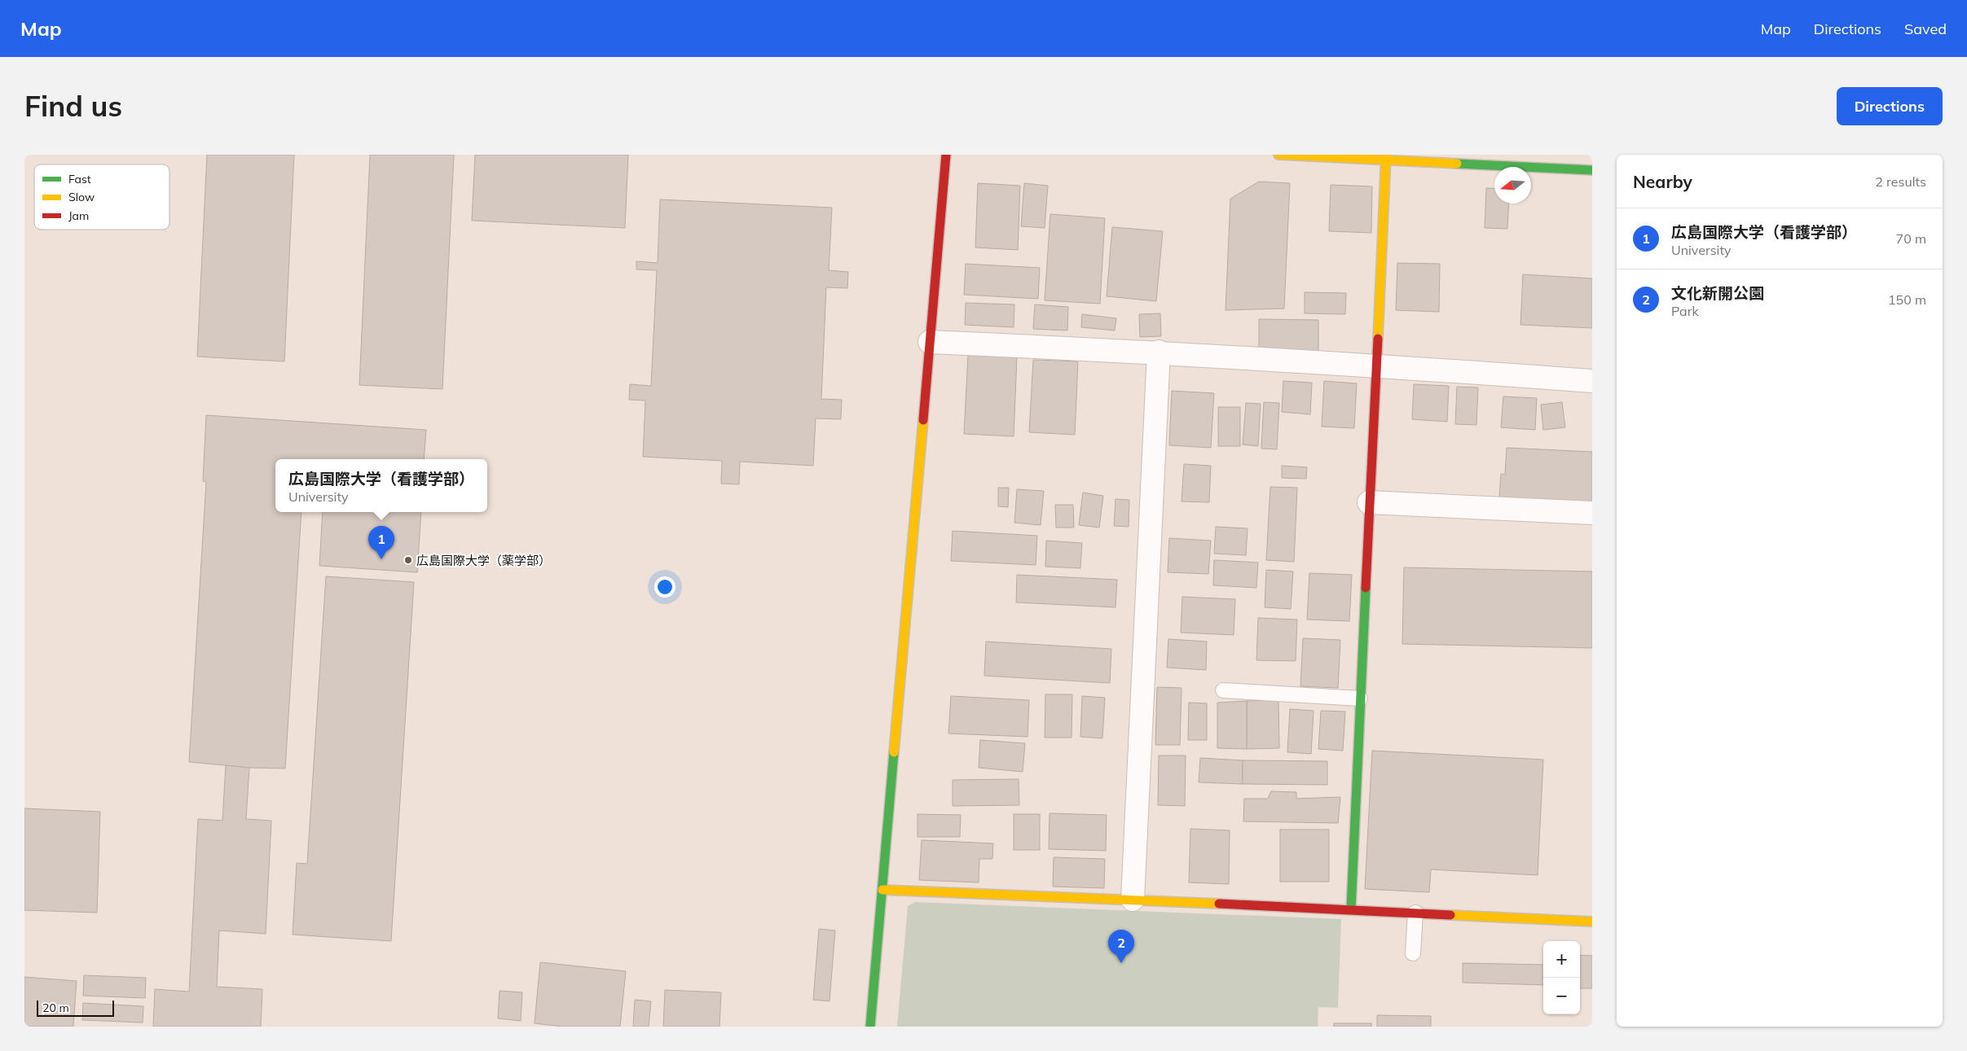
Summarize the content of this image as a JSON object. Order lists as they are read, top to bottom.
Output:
{
  "places": ["広島国際大学（薬学部）"],
  "legend": ["Fast", "Slow", "Jam"],
  "scale_bar": "20 m",
  "north": "left",
  "page": {
    "header": "Map",
    "nav": ["Map", "Directions", "Saved"],
    "buttons": "Directions",
    "title": "Find us",
    "heading": ["Nearby", "2 results"],
    "list": [
      {
        "mark": "1",
        "name": "広島国際大学（看護学部）",
        "note": "University",
        "value": "70 m"
      },
      {
        "mark": "2",
        "name": "文化新開公園",
        "note": "Park",
        "value": "150 m"
      }
    ],
    "popup": ["広島国際大学（看護学部）", "University"],
    "pins": ["1", "2"],
    "map_buttons": ["+", "−"],
    "scale": "20 m"
  }
}
